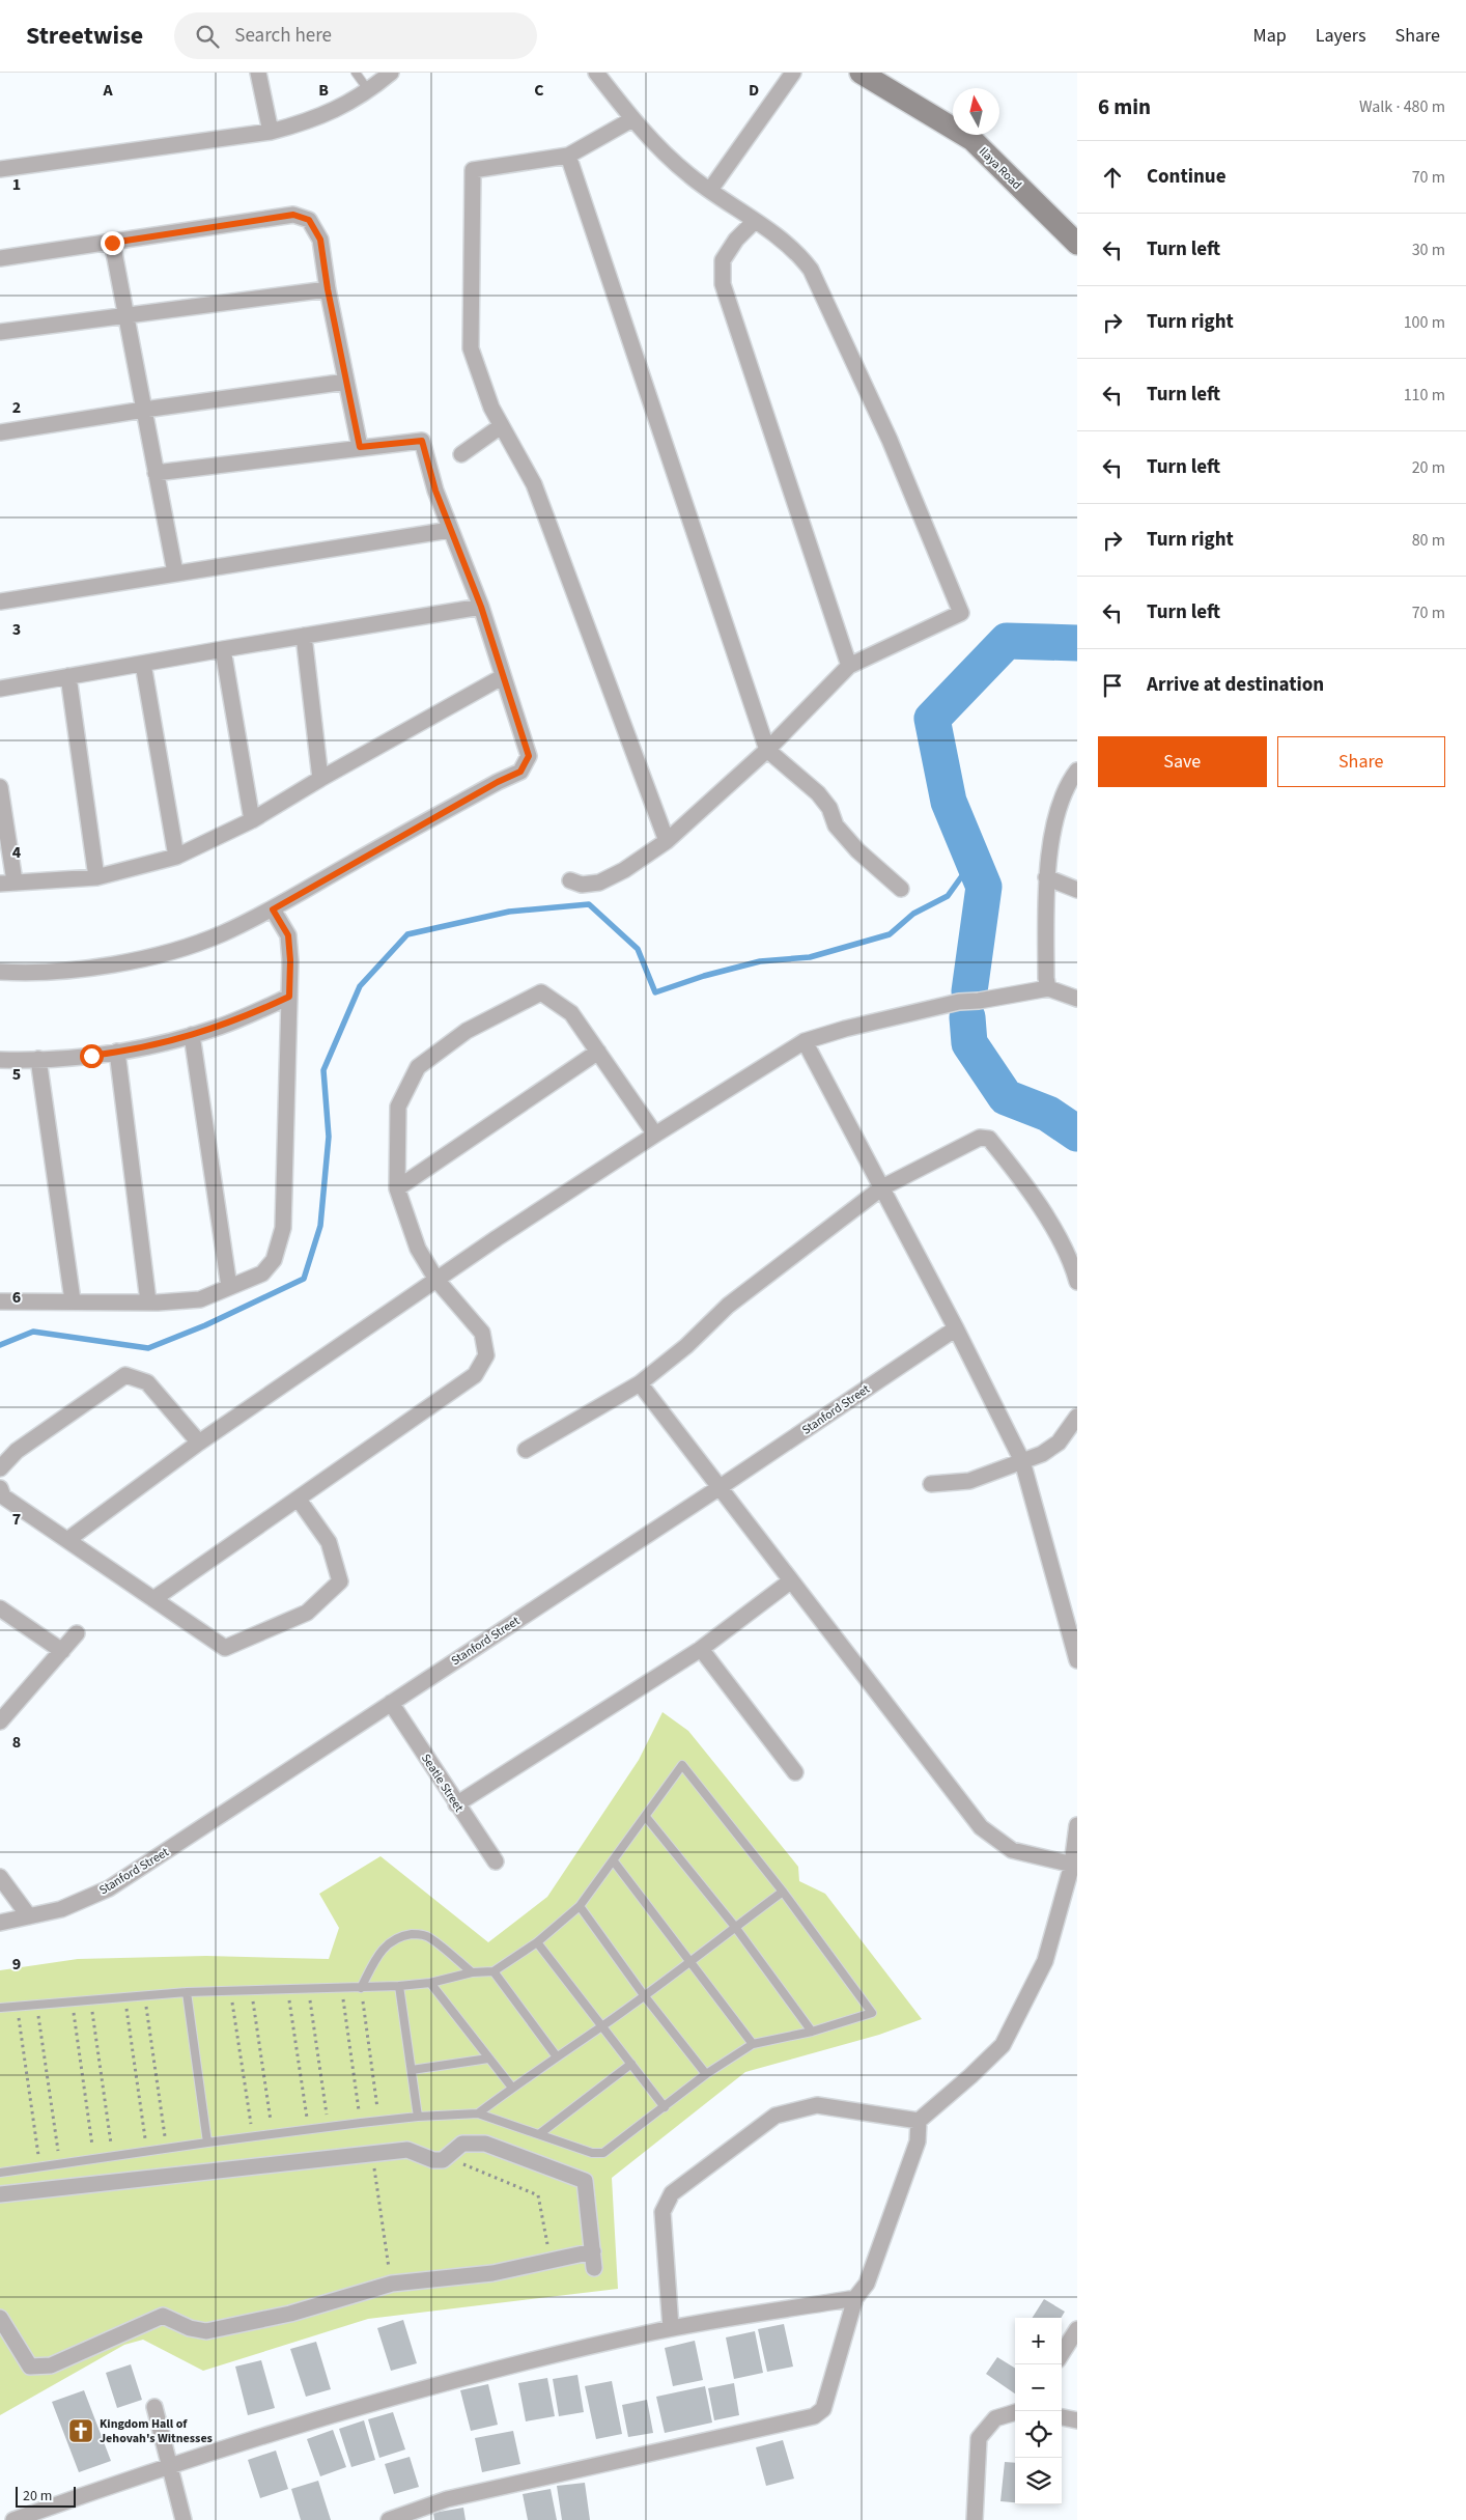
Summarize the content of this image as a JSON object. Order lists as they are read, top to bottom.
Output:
{
  "streets": {
    "street": ["Ilaya Road", "Stanford Street", "Seatle Street"]
  },
  "crossings": [
    ["Stanford Street", "Seatle Street"]
  ],
  "places": {
    "church": ["Kingdom Hall of Jehovah's Witnesses"]
  },
  "scale_bar": "20 m",
  "north": "top",
  "page": {
    "header": "Streetwise",
    "search": "Search here",
    "nav": ["Map", "Layers", "Share"],
    "heading": ["6 min", "Walk · 480 m"],
    "list": [
      ["Continue", "70 m"],
      ["Turn left", "30 m"],
      ["Turn right", "100 m"],
      ["Turn left", "110 m"],
      ["Turn left", "20 m"],
      ["Turn right", "80 m"],
      ["Turn left", "70 m"],
      "Arrive at destination"
    ],
    "buttons": ["Save", "Share"],
    "map_buttons": ["+", "−"],
    "scale": "20 m"
  },
  "grid": {
    "columns": [
      "A",
      "B",
      "C",
      "D"
    ],
    "rows": [
      "1",
      "2",
      "3",
      "4",
      "5",
      "6",
      "7",
      "8",
      "9"
    ]
  }
}
